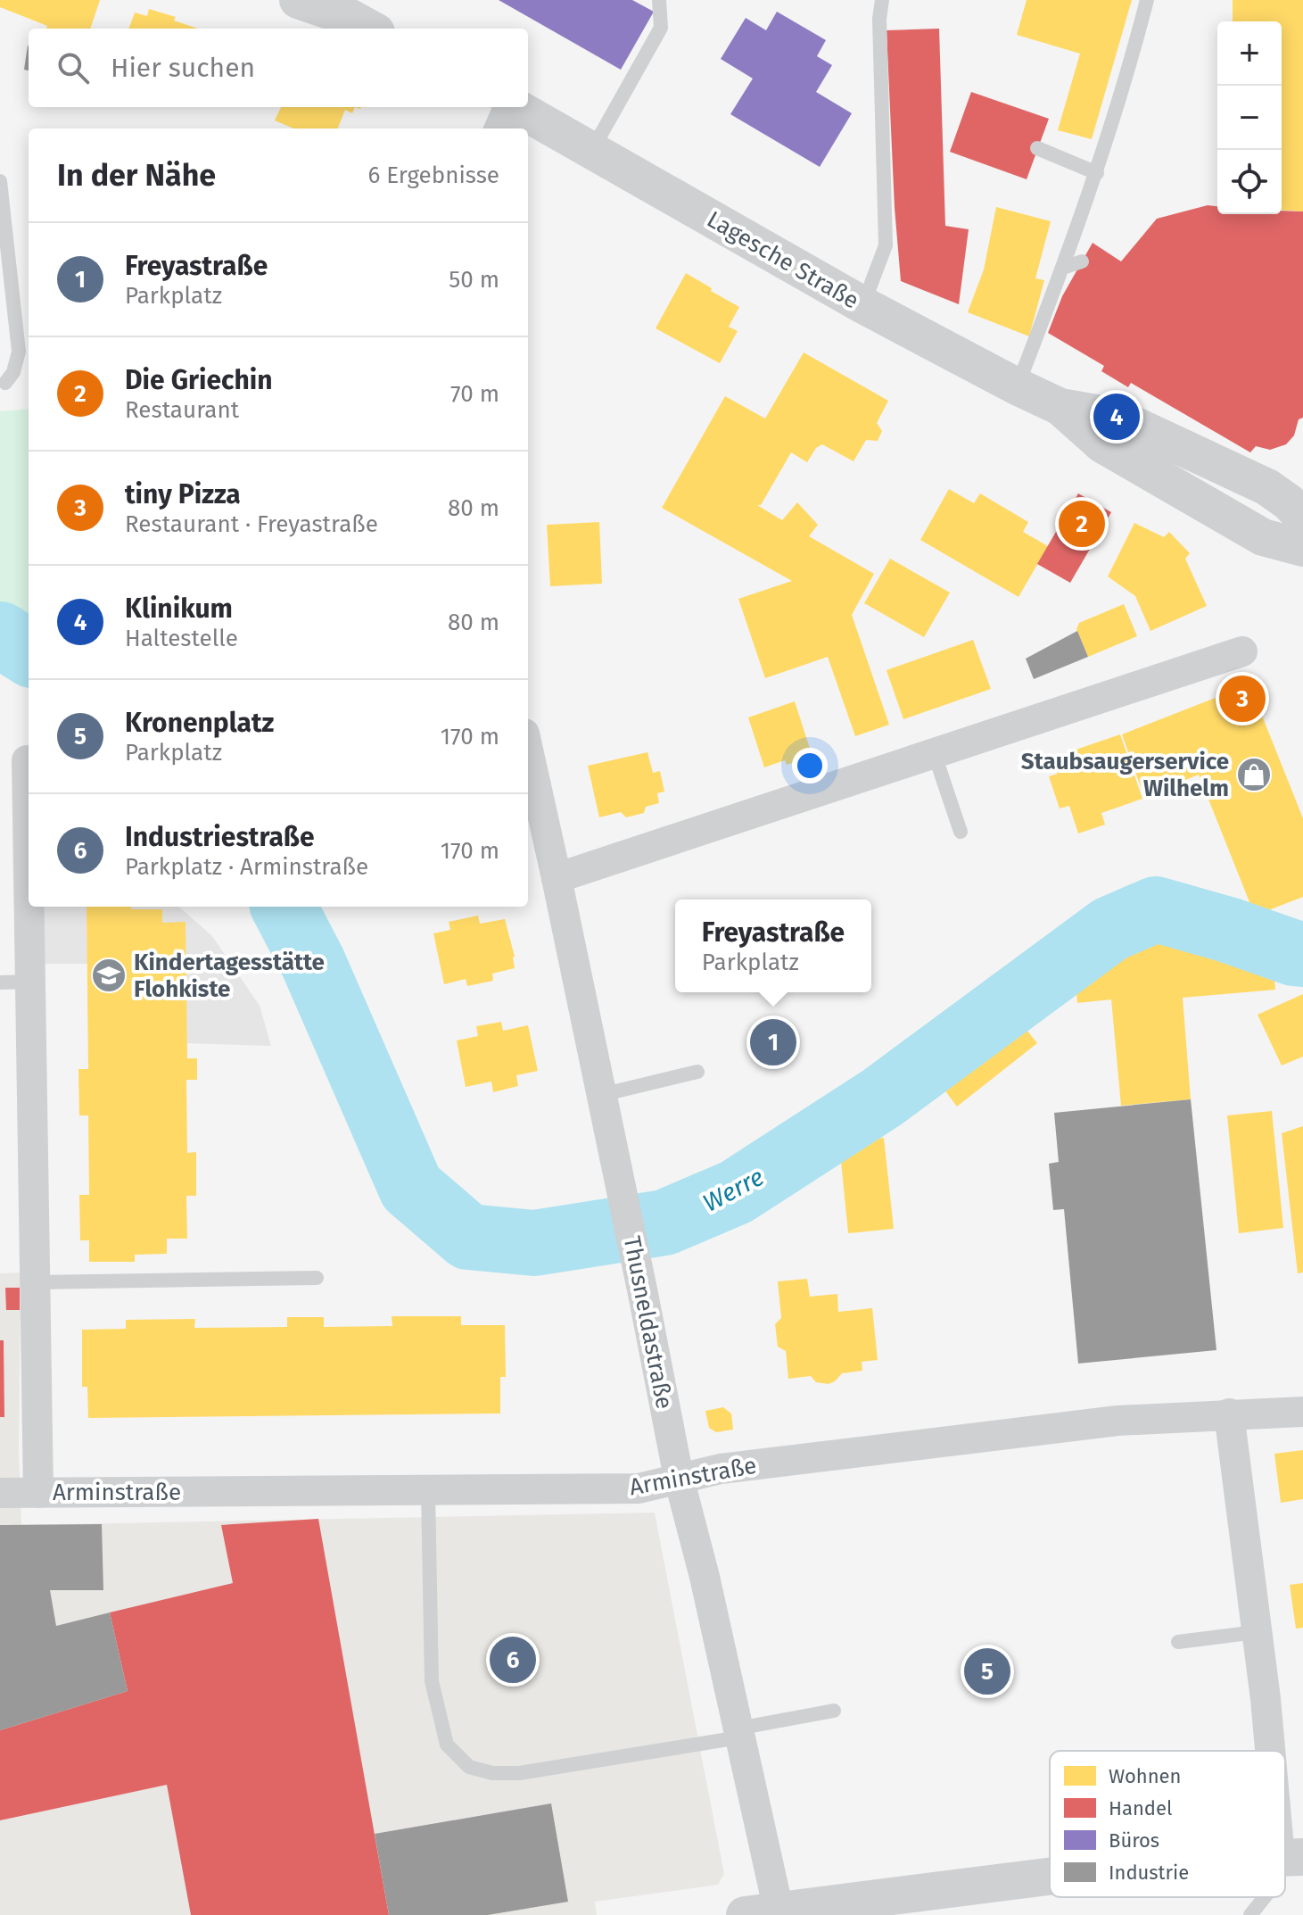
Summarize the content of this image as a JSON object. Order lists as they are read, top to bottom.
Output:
{
  "streets": {
    "street": ["Lagesche Straße", "Thusneldastraße", "Arminstraße"]
  },
  "crossings": [
    ["Thusneldastraße", "Arminstraße"]
  ],
  "water": ["Werre"],
  "places": {
    "shop": ["Staubsaugerservice Wilhelm"],
    "school or university": ["Kindertagesstätte Flohkiste"]
  },
  "legend": [
    "Wohnen",
    "Handel",
    "Büros",
    "Industrie"
  ],
  "page": {
    "map_buttons": ["+", "−"],
    "search": "Hier suchen",
    "heading": ["In der Nähe", "6 Ergebnisse"],
    "list": [
      {
        "mark": "1",
        "name": "Freyastraße",
        "note": "Parkplatz",
        "value": "50 m"
      },
      {
        "mark": "2",
        "name": "Die Griechin",
        "note": "Restaurant",
        "value": "70 m"
      },
      {
        "mark": "3",
        "name": "tiny Pizza",
        "note": "Restaurant · Freyastraße",
        "value": "80 m"
      },
      {
        "mark": "4",
        "name": "Klinikum",
        "note": "Haltestelle",
        "value": "80 m"
      },
      {
        "mark": "5",
        "name": "Kronenplatz",
        "note": "Parkplatz",
        "value": "170 m"
      },
      {
        "mark": "6",
        "name": "Industriestraße",
        "note": "Parkplatz · Arminstraße",
        "value": "170 m"
      }
    ],
    "pins": [
      "4",
      "2",
      "3",
      "1",
      "6",
      "5"
    ],
    "popup": ["Freyastraße", "Parkplatz"]
  }
}
